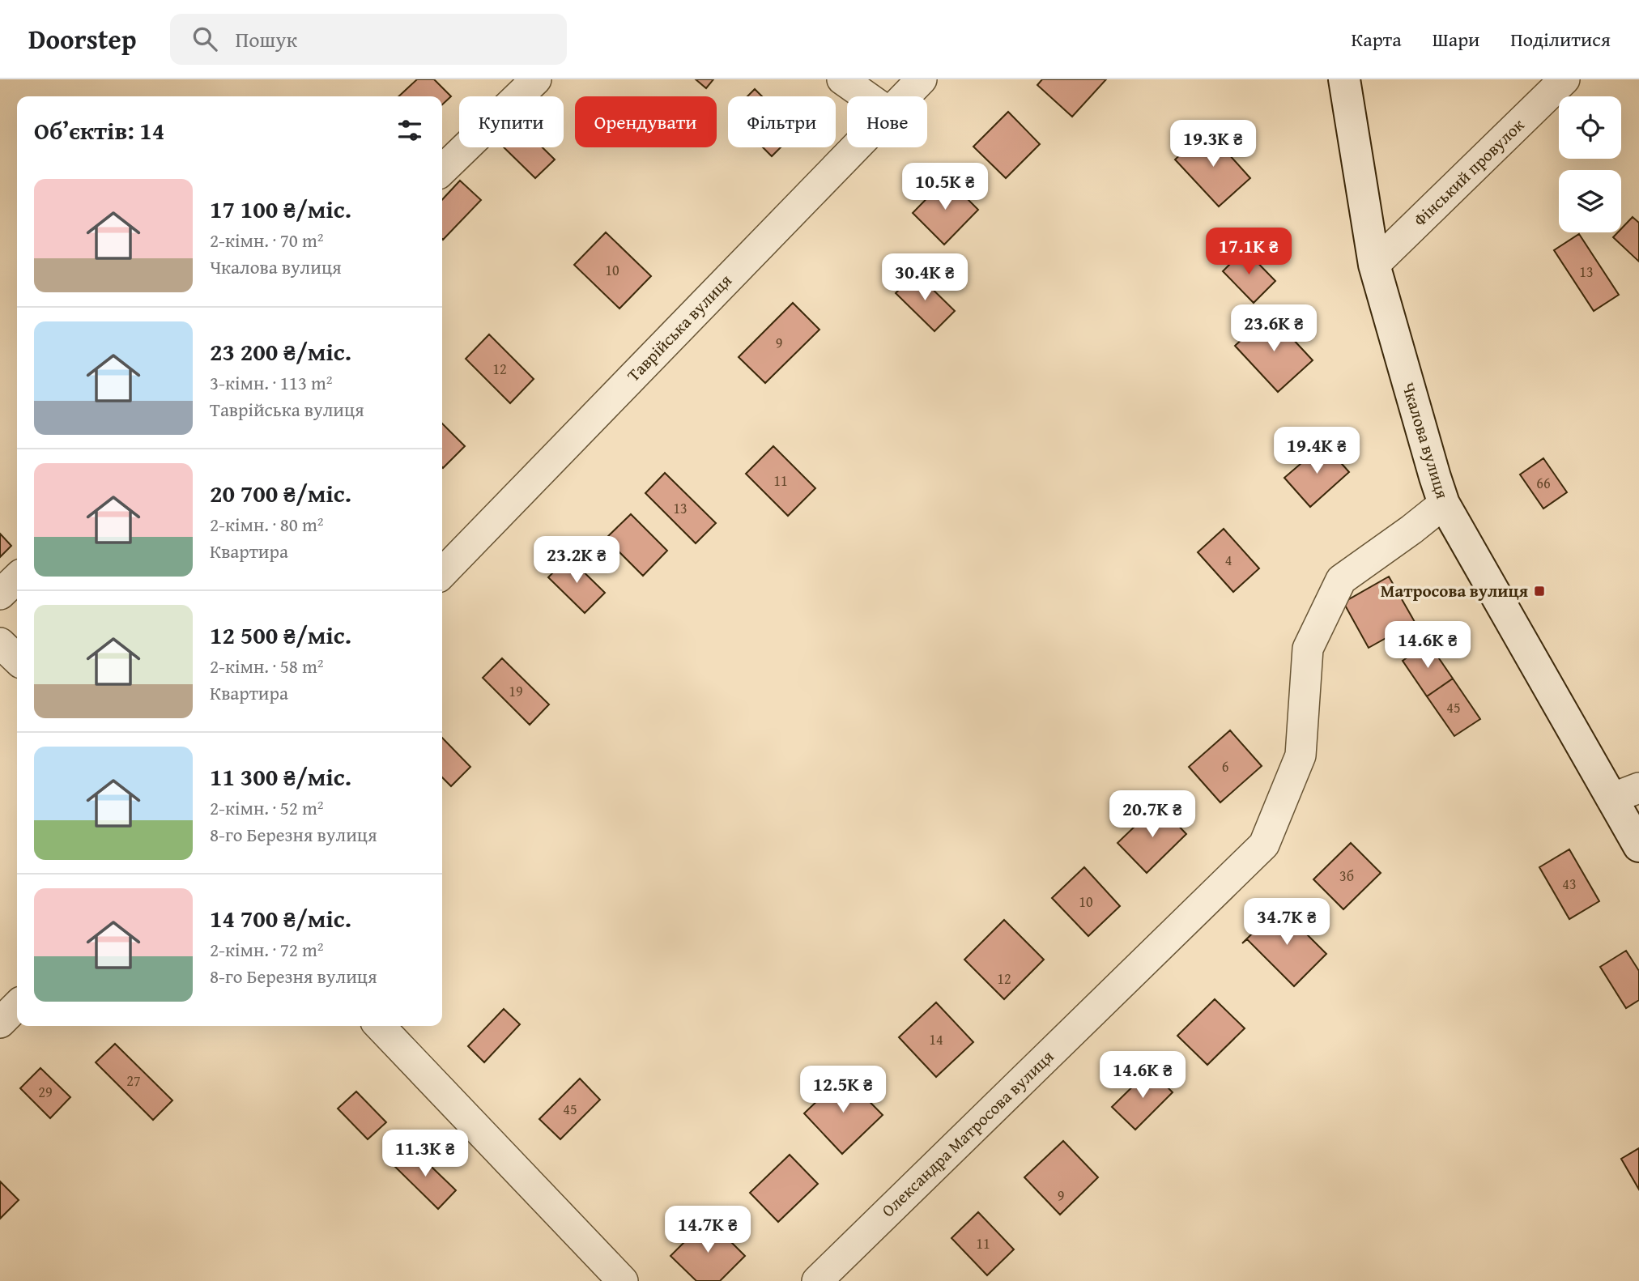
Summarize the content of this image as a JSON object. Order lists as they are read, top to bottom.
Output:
{
  "streets": {
    "main road": ["Чкалова вулиця"],
    "street": ["Фінський провулок", "Таврійська вулиця", "Олександра Матросова вулиця"]
  },
  "crossings": [
    ["Фінський провулок", "Чкалова вулиця"],
    ["Чкалова вулиця", "Олександра Матросова вулиця"]
  ],
  "places": {
    "transit": ["Матросова вулиця"]
  },
  "house_numbers": [
    "10",
    "13",
    "9",
    "12",
    "11",
    "66",
    "13",
    "4",
    "19",
    "45",
    "6",
    "3б",
    "43",
    "10",
    "12",
    "14",
    "27",
    "29",
    "45",
    "9",
    "11"
  ],
  "page": {
    "header": "Doorstep",
    "search": "Пошук",
    "nav": ["Карта", "Шари", "Поділитися"],
    "chip": [
      "Купити",
      "Орендувати",
      "Фільтри",
      "Нове"
    ],
    "heading": "Об’єктів: 14",
    "price": [
      "19.3K ₴",
      "10.5K ₴",
      "17.1K ₴",
      "30.4K ₴",
      "23.6K ₴",
      "19.4K ₴",
      "23.2K ₴",
      "14.6K ₴",
      "20.7K ₴",
      "34.7K ₴",
      "14.6K ₴",
      "12.5K ₴",
      "11.3K ₴",
      "14.7K ₴"
    ],
    "list": [
      {
        "name": "17 100 ₴/міс.",
        "note": "2-кімн. · 70 m² · Чкалова вулиця"
      },
      {
        "name": "23 200 ₴/міс.",
        "note": "3-кімн. · 113 m² · Таврійська вулиця"
      },
      {
        "name": "20 700 ₴/міс.",
        "note": "2-кімн. · 80 m² · Квартира"
      },
      {
        "name": "12 500 ₴/міс.",
        "note": "2-кімн. · 58 m² · Квартира"
      },
      {
        "name": "11 300 ₴/міс.",
        "note": "2-кімн. · 52 m² · 8-го Березня вулиця"
      },
      {
        "name": "14 700 ₴/міс.",
        "note": "2-кімн. · 72 m² · 8-го Березня вулиця"
      }
    ]
  }
}
